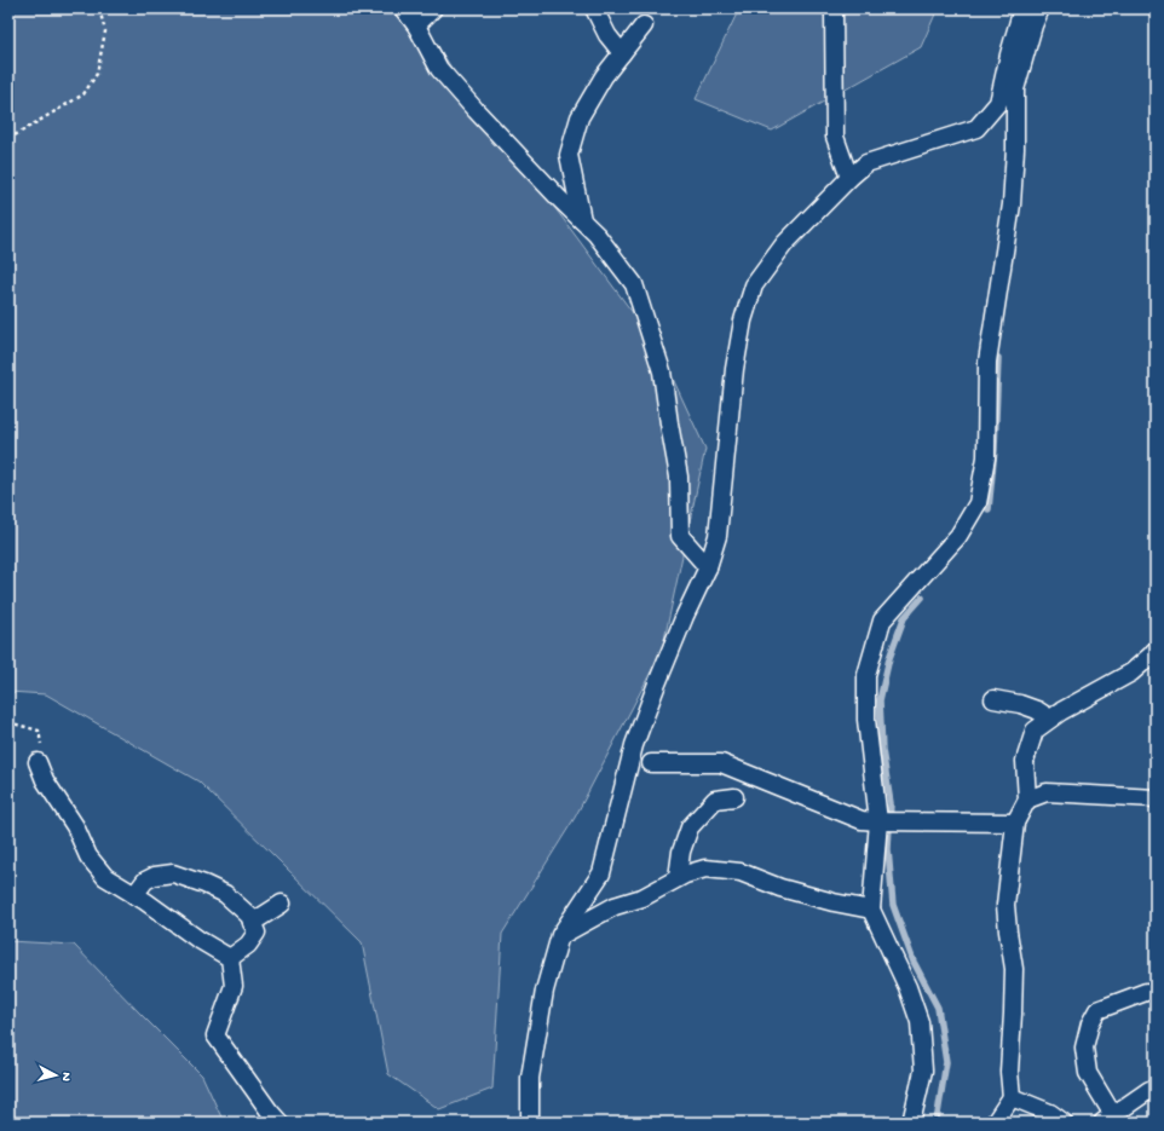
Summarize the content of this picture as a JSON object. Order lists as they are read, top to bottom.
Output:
{
  "north": "right"
}
